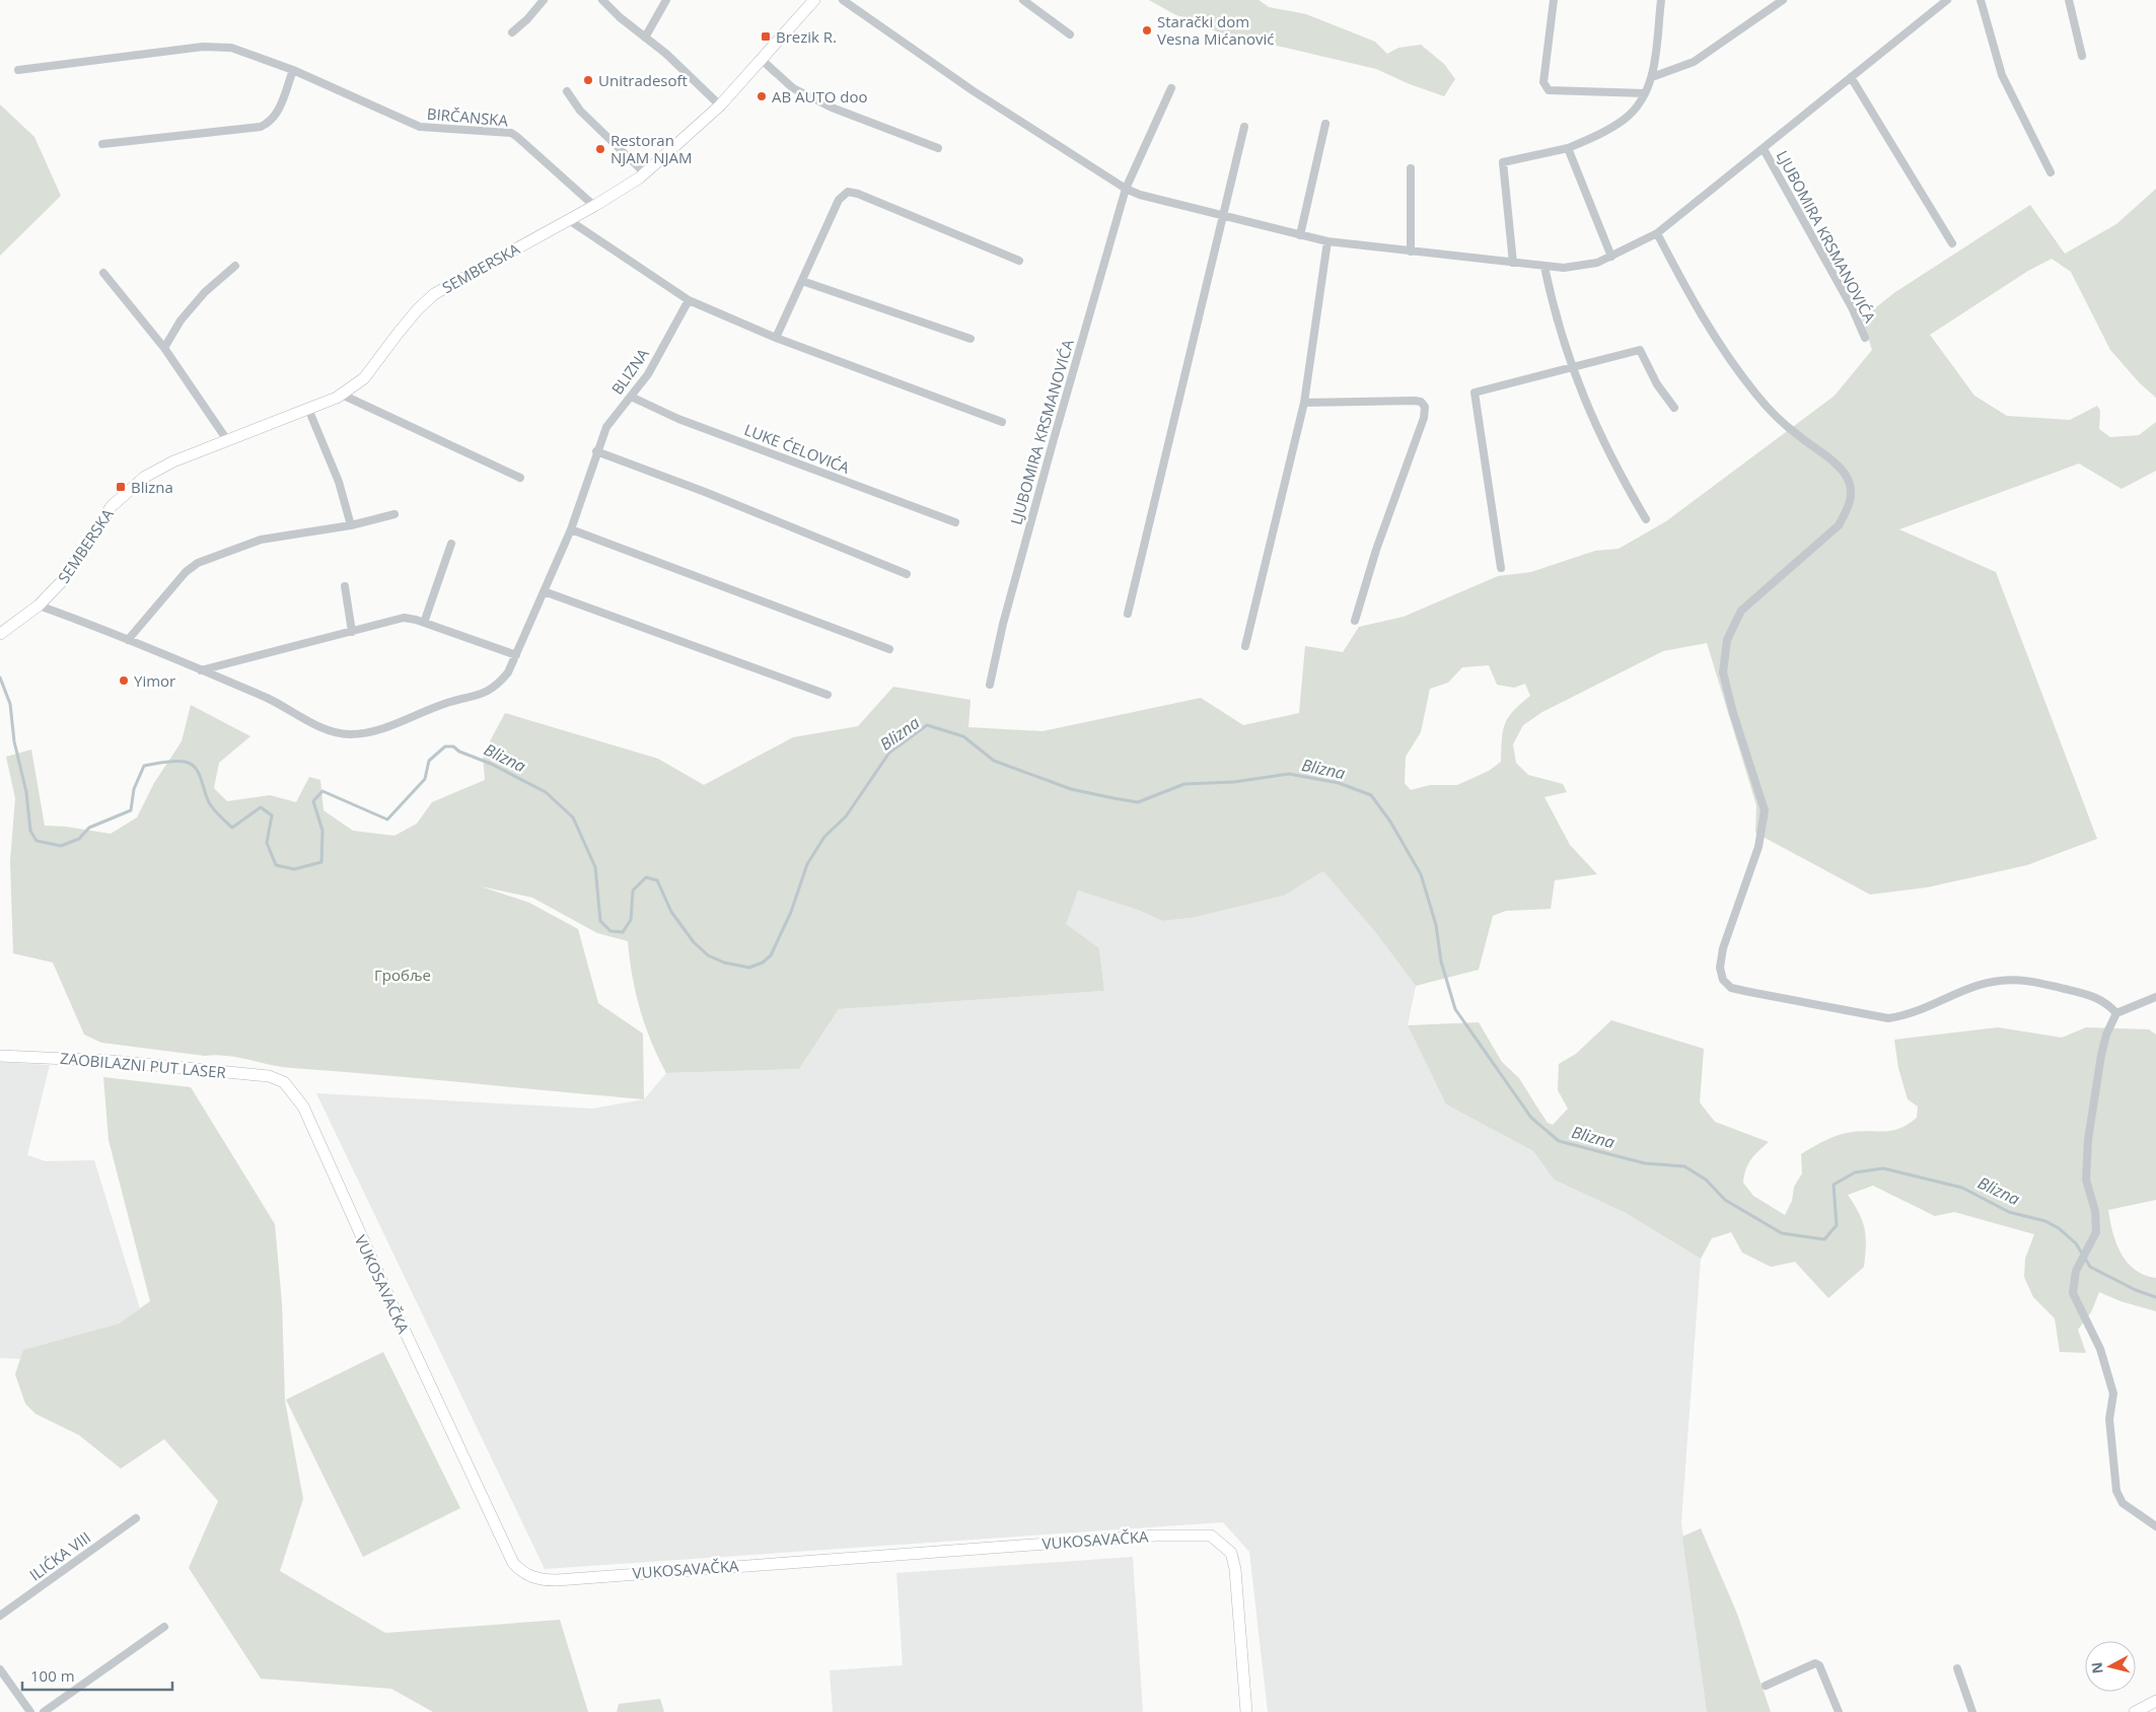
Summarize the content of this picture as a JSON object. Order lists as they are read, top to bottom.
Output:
{
  "streets": {
    "street": [
      "BIRČANSKA",
      "LJUBOMIRA KRSMANOVIĆA",
      "SEMBERSKA",
      "BLIZNA",
      "LUKE ĆELOVIĆA",
      "ZAOBILAZNI PUT LASER",
      "VUKOSAVAČKA",
      "ILIĆKA VIII"
    ]
  },
  "crossings": [
    ["BIRČANSKA", "SEMBERSKA"],
    ["SEMBERSKA", "BLIZNA"],
    ["BLIZNA", "LUKE ĆELOVIĆA"],
    ["ZAOBILAZNI PUT LASER", "VUKOSAVAČKA"]
  ],
  "water": ["Blizna"],
  "parks": ["Гробље"],
  "places": {
    "other": [
      "Starački dom Vesna Mićanović",
      "Unitradesoft",
      "AB AUTO doo",
      "Restoran NJAM NJAM",
      "Yimor"
    ],
    "transit": ["Brezik R.", "Blizna"]
  },
  "scale_bar": "100 m",
  "north": "left"
}
